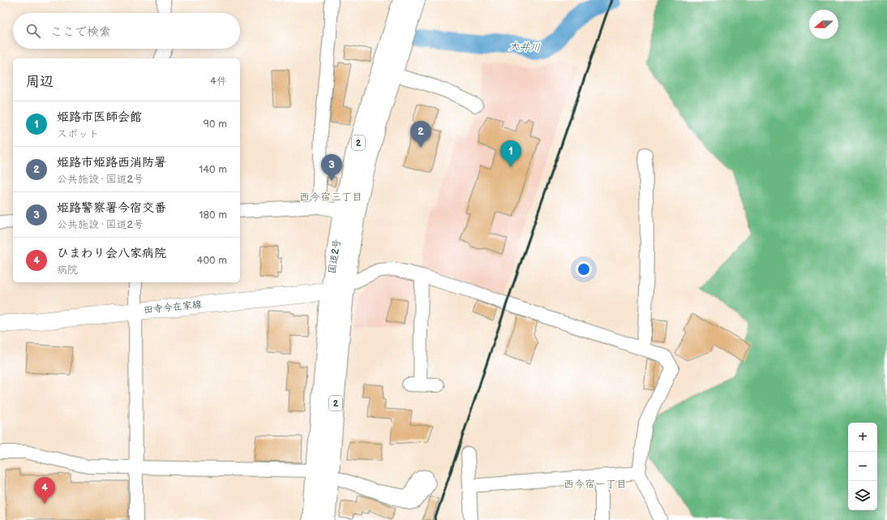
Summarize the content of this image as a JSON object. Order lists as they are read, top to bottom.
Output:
{
  "streets": {
    "highway": ["2", "国道2号"],
    "main road": ["田寺今在家線"]
  },
  "crossings": [
    ["国道2号", "田寺今在家線"]
  ],
  "districts": ["西今宿三丁目", "西今宿一丁目"],
  "water": ["大井川"],
  "north": "left",
  "page": {
    "search": "ここで検索",
    "heading": ["周辺", "4件"],
    "list": [
      {
        "mark": "1",
        "name": "姫路市医師会館",
        "note": "スポット",
        "value": "90 m"
      },
      {
        "mark": "2",
        "name": "姫路市姫路西消防署",
        "note": "公共施設 · 国道2号",
        "value": "140 m"
      },
      {
        "mark": "3",
        "name": "姫路警察署今宿交番",
        "note": "公共施設 · 国道2号",
        "value": "180 m"
      },
      {
        "mark": "4",
        "name": "ひまわり会八家病院",
        "note": "病院",
        "value": "400 m"
      }
    ],
    "pins": [
      "2",
      "1",
      "3",
      "4"
    ],
    "map_buttons": ["+", "−"]
  }
}
